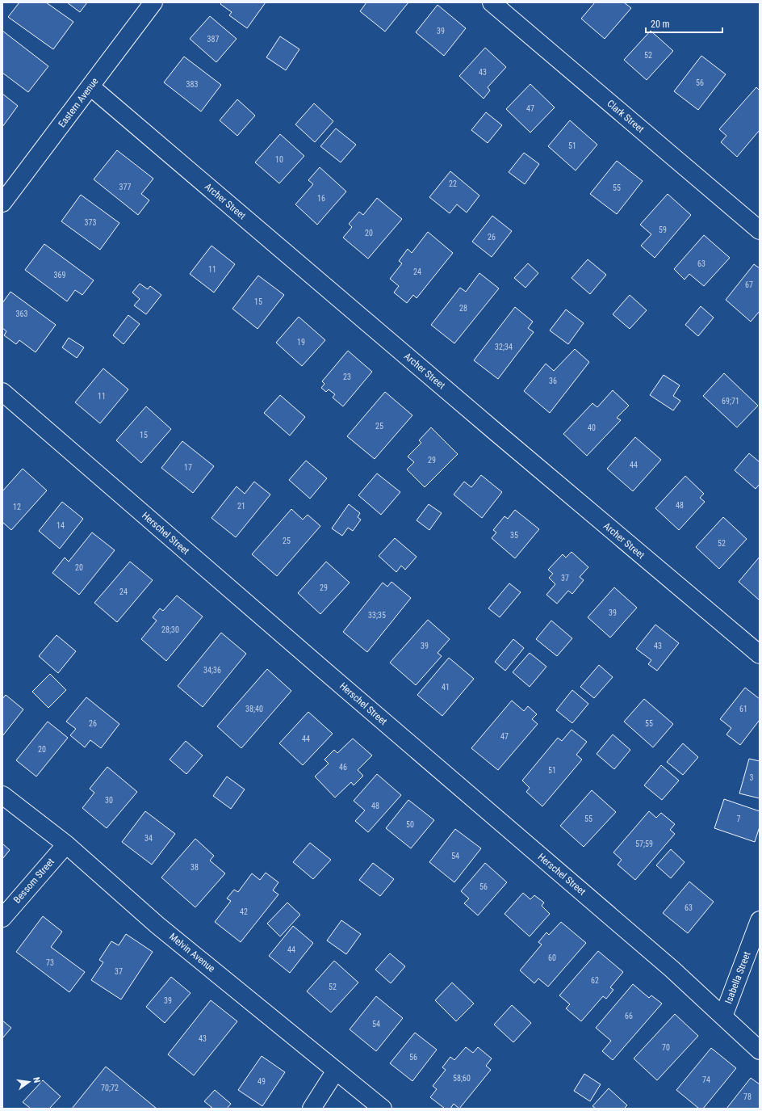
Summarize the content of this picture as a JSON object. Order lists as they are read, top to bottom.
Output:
{
  "streets": {
    "street": [
      "Eastern Avenue",
      "Clark Street",
      "Archer Street",
      "Herschel Street",
      "Bessom Street",
      "Melvin Avenue",
      "Isabella Street"
    ]
  },
  "crossings": [
    ["Eastern Avenue", "Archer Street"],
    ["Herschel Street", "Isabella Street"],
    ["Bessom Street", "Melvin Avenue"]
  ],
  "house_numbers": [
    "39",
    "387",
    "52",
    "43",
    "56",
    "383",
    "47",
    "51",
    "10",
    "22",
    "377",
    "55",
    "16",
    "373",
    "59",
    "20",
    "26",
    "63",
    "11",
    "24",
    "369",
    "67",
    "15",
    "28",
    "363",
    "19",
    "32;34",
    "23",
    "36",
    "11",
    "69;71",
    "25",
    "40",
    "15",
    "29",
    "44",
    "17",
    "48",
    "21",
    "12",
    "14",
    "35",
    "25",
    "52",
    "20",
    "37",
    "29",
    "24",
    "39",
    "33;35",
    "28;30",
    "39",
    "43",
    "34;36",
    "41",
    "38;40",
    "61",
    "26",
    "55",
    "47",
    "44",
    "20",
    "46",
    "51",
    "3",
    "30",
    "48",
    "55",
    "7",
    "50",
    "34",
    "57;59",
    "54",
    "38",
    "56",
    "63",
    "42",
    "44",
    "60",
    "73",
    "37",
    "62",
    "52",
    "39",
    "66",
    "54",
    "43",
    "70",
    "56",
    "58;60",
    "74",
    "49",
    "70;72",
    "78"
  ],
  "scale_bar": "20 m",
  "north": "right"
}
